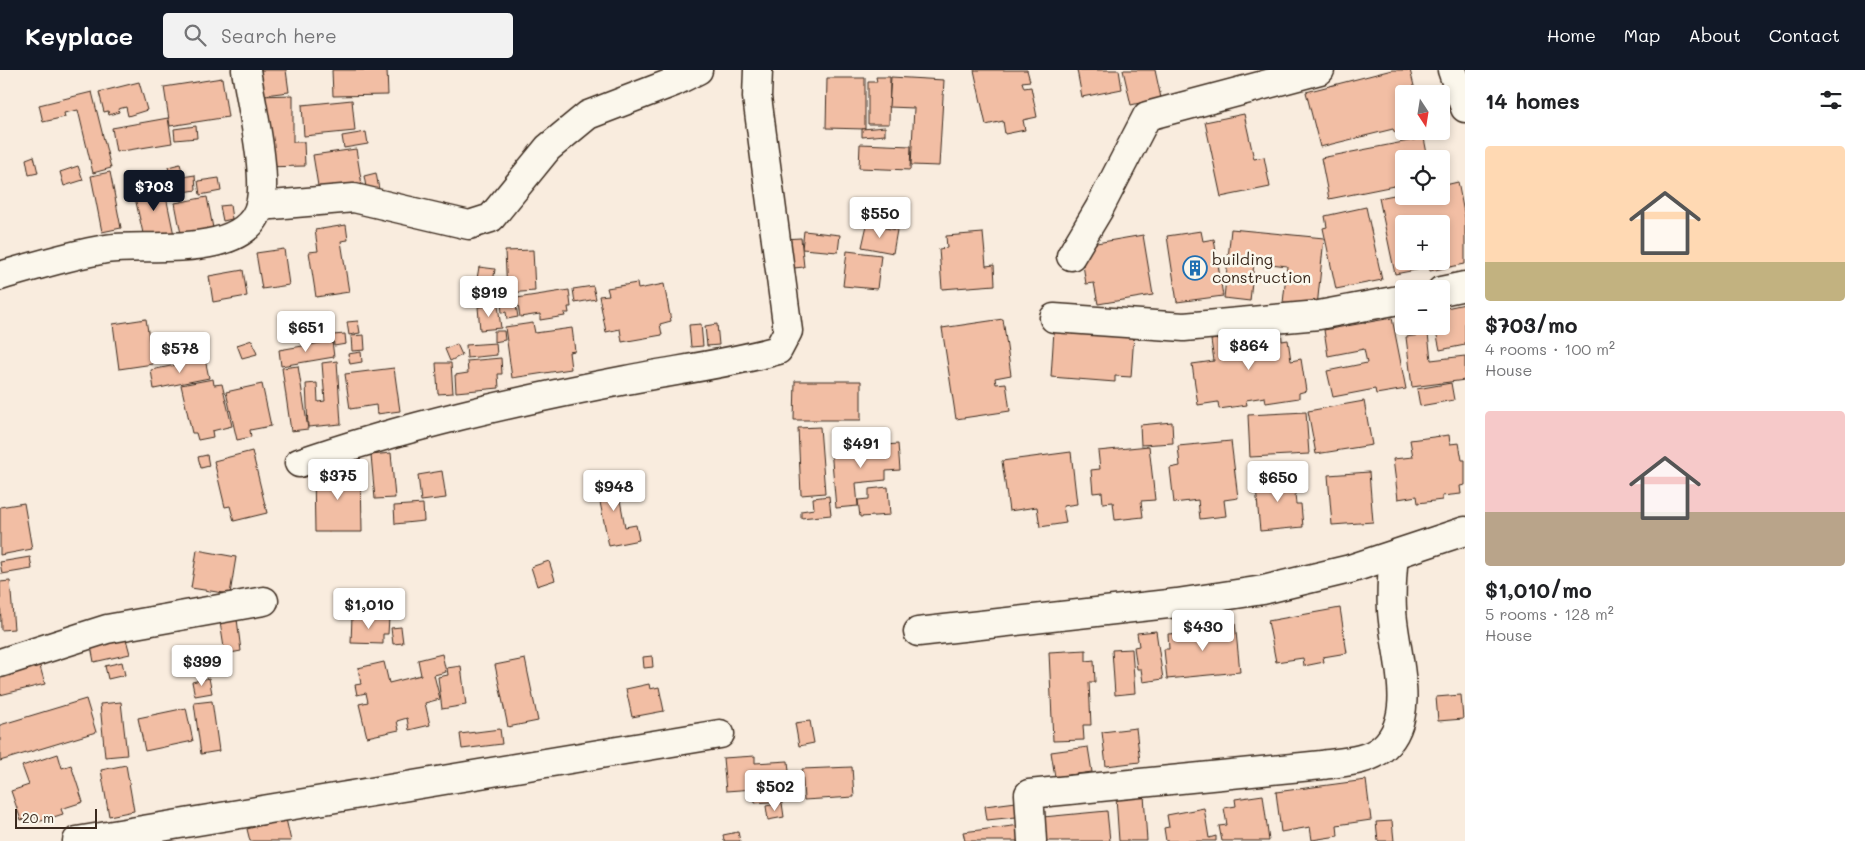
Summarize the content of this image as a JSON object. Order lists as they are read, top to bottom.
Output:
{
  "places": {
    "building": ["building construction"]
  },
  "scale_bar": "20 m",
  "north": "bottom",
  "page": {
    "header": "Keyplace",
    "search": "Search here",
    "nav": [
      "Home",
      "Map",
      "About",
      "Contact"
    ],
    "heading": "14 homes",
    "map_buttons": ["+", "−"],
    "list": [
      {
        "name": "$703/mo",
        "note": "4 rooms · 100 m² · House"
      },
      {
        "name": "$1,010/mo",
        "note": "5 rooms · 128 m² · House"
      }
    ],
    "price": [
      "$703",
      "$550",
      "$919",
      "$651",
      "$864",
      "$578",
      "$491",
      "$375",
      "$650",
      "$948",
      "$1,010",
      "$430",
      "$399",
      "$502"
    ],
    "scale": "20 m"
  }
}
